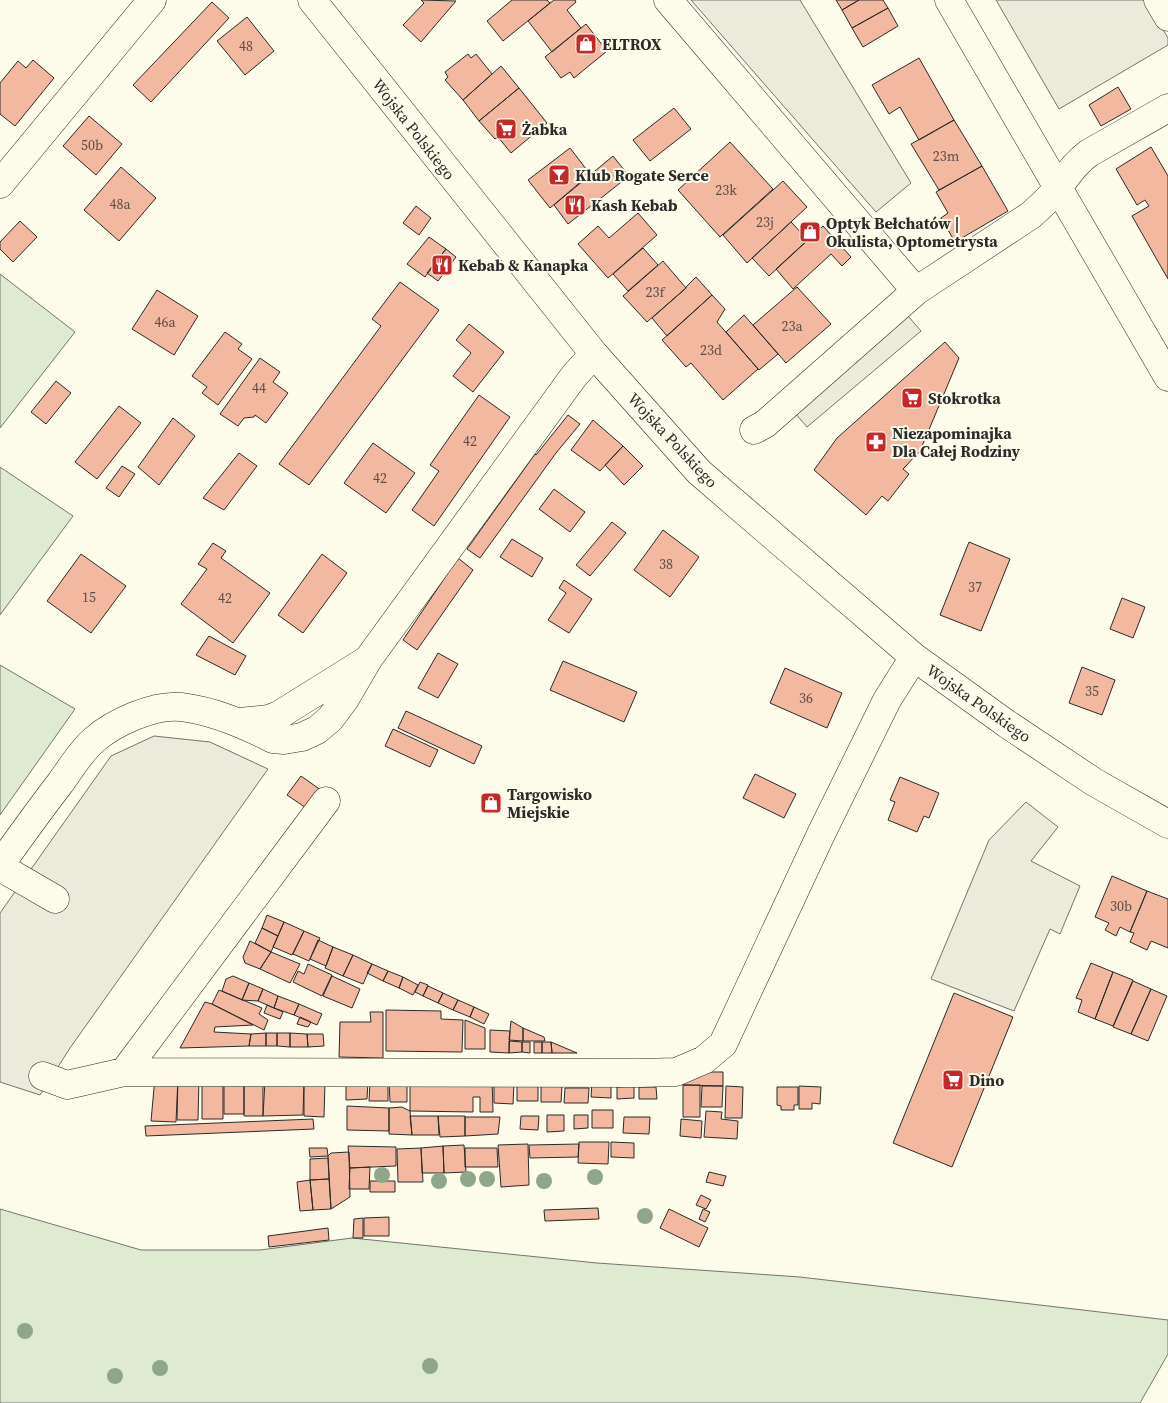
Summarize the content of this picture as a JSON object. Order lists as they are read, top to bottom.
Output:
{
  "streets": {
    "street": ["Wojska Polskiego"]
  },
  "places": {
    "shop": ["ELTROX", "Optyk Bełchatów | Okulista, Optometrysta", "Targowisko Miejskie"],
    "supermarket": ["Żabka", "Stokrotka", "Dino"],
    "bar": ["Klub Rogate Serce"],
    "restaurant": ["Kash Kebab", "Kebab & Kanapka"],
    "pharmacy": ["Niezapominajka Dla Całej Rodziny"]
  },
  "house_numbers": [
    "48",
    "50b",
    "23m",
    "23k",
    "48a",
    "23j",
    "23f",
    "46a",
    "23a",
    "23d",
    "44",
    "42",
    "42",
    "38",
    "37",
    "15",
    "42",
    "35",
    "36",
    "30b"
  ]
}
